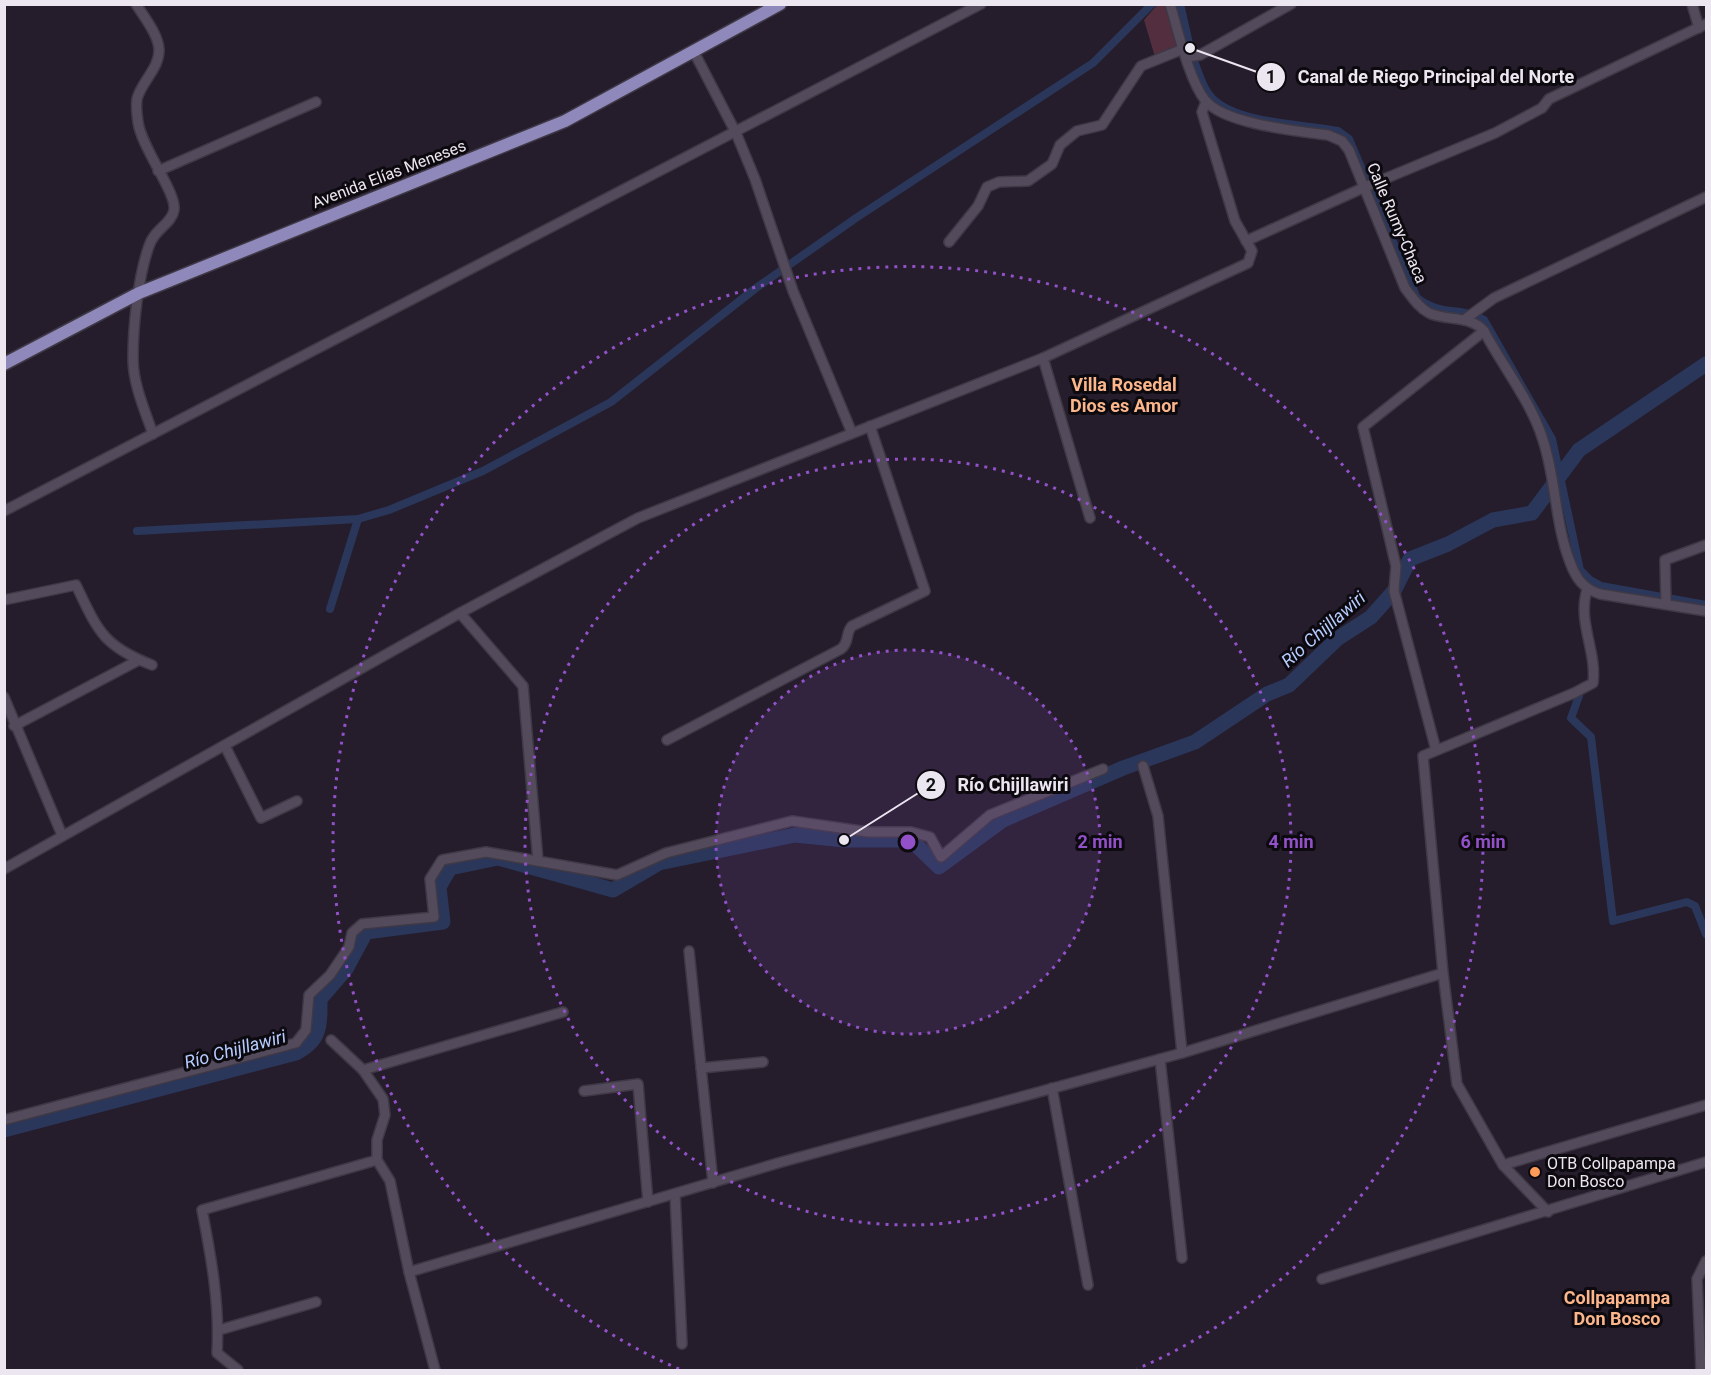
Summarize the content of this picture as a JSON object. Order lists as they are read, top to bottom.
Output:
{
  "streets": {
    "main road": ["Avenida Elías Meneses"],
    "street": ["Calle Rumy-Chaca"]
  },
  "districts": ["Villa Rosedal Dios es Amor", "Collpapampa Don Bosco"],
  "water": ["Río Chijllawiri"],
  "places": ["Canal de Riego Principal del Norte", "Río Chijllawiri", "OTB Collpapampa Don Bosco"],
  "rings": ["2 min", "4 min", "6 min"]
}
